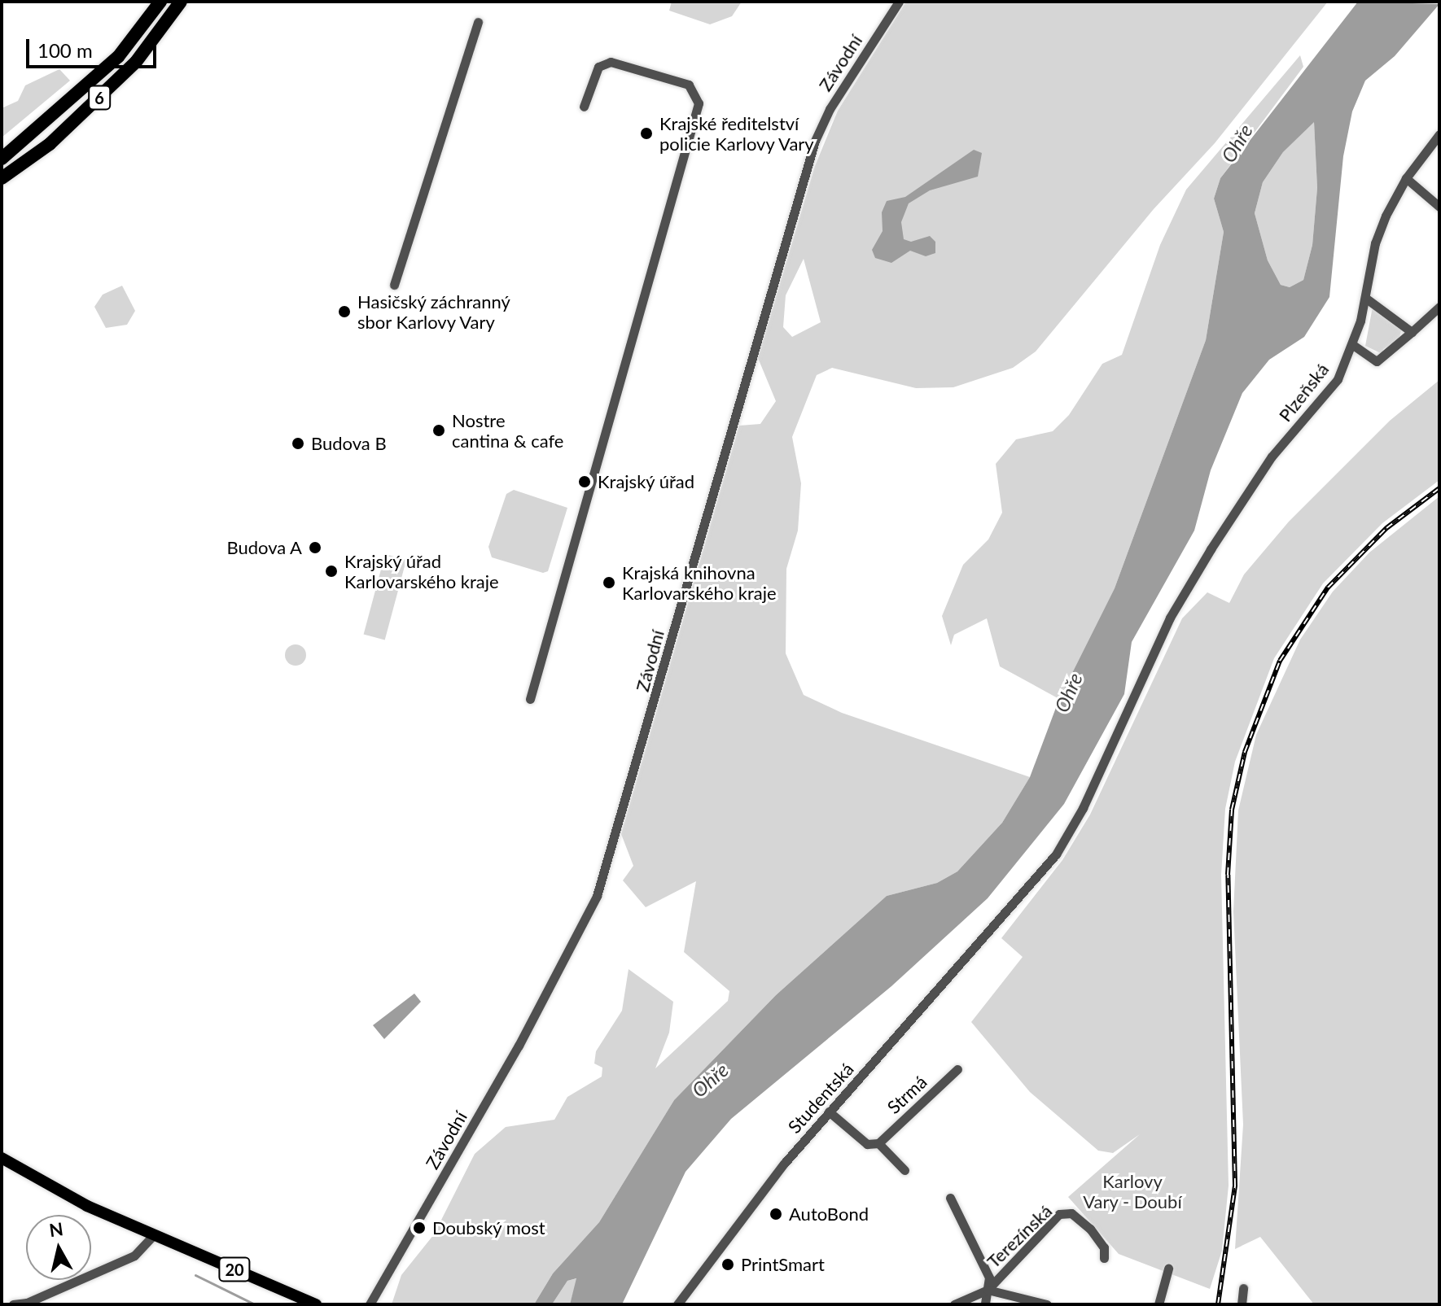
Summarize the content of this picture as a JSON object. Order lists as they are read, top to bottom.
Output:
{
  "streets": {
    "highway": ["6"],
    "main road": ["20"],
    "street": [
      "Závodní",
      "Plzeňská",
      "Strmá",
      "Studentská",
      "Terezínská"
    ]
  },
  "crossings": [
    ["Plzeňská", "Studentská"]
  ],
  "water": ["Ohře"],
  "parks": ["Karlovy Vary - Doubí"],
  "places": [
    "Krajské ředitelství policie Karlovy Vary",
    "Hasičský záchranný sbor Karlovy Vary",
    "Nostre cantina & cafe",
    "Budova B",
    "Krajský úřad",
    "Budova A",
    "Krajský úřad Karlovarského kraje",
    "Krajská knihovna Karlovarského kraje",
    "AutoBond",
    "Doubský most",
    "PrintSmart"
  ],
  "scale_bar": "100 m",
  "north": "top"
}
